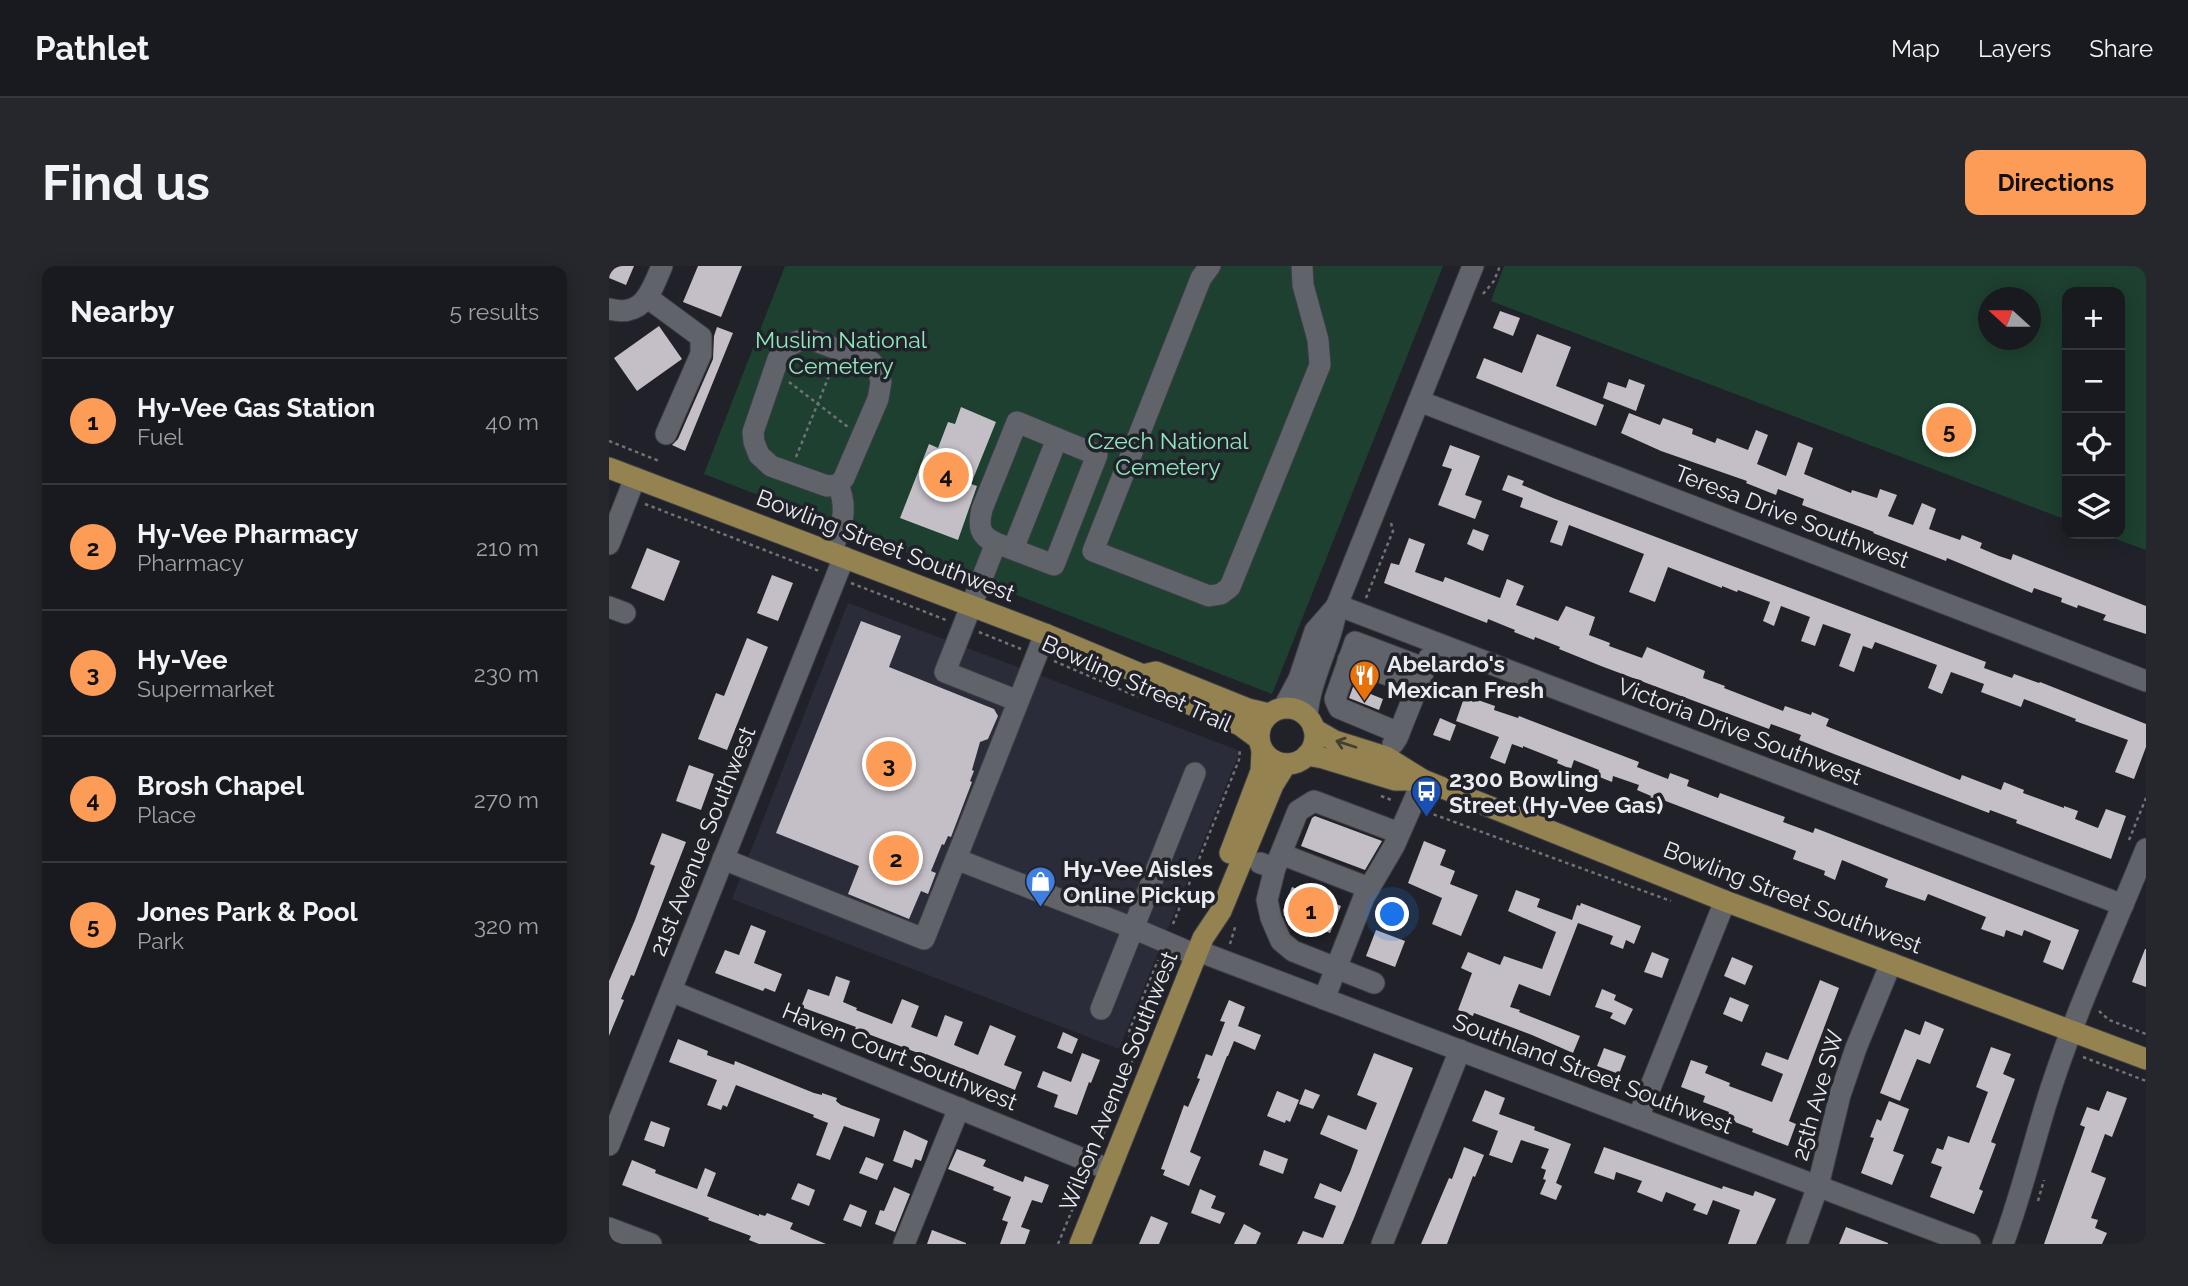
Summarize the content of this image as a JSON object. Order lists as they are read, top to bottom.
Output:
{
  "streets": {
    "main road": ["Bowling Street Southwest", "Wilson Avenue Southwest"],
    "street": [
      "Teresa Drive Southwest",
      "Victoria Drive Southwest",
      "21st Avenue Southwest",
      "Haven Court Southwest",
      "Southland Street Southwest",
      "25th Ave SW"
    ],
    "path": ["Bowling Street Trail"]
  },
  "crossings": [
    ["Bowling Street Southwest", "Bowling Street Trail"],
    ["Bowling Street Southwest", "21st Avenue Southwest"],
    ["Bowling Street Southwest", "Wilson Avenue Southwest"],
    ["Bowling Street Southwest", "25th Ave SW"],
    ["Bowling Street Trail", "21st Avenue Southwest"],
    ["Bowling Street Trail", "Haven Court Southwest"],
    ["Bowling Street Trail", "Southland Street Southwest"],
    ["Bowling Street Trail", "Wilson Avenue Southwest"],
    ["21st Avenue Southwest", "Haven Court Southwest"],
    ["Haven Court Southwest", "Wilson Avenue Southwest"],
    ["Southland Street Southwest", "Wilson Avenue Southwest"],
    ["Southland Street Southwest", "25th Ave SW"]
  ],
  "parks": ["Muslim National Cemetery", "Czech National Cemetery"],
  "places": {
    "restaurant": ["Abelardo's Mexican Fresh"],
    "bus stop": ["2300 Bowling Street (Hy-Vee Gas)"],
    "shop": ["Hy-Vee Aisles Online Pickup"]
  },
  "north": "left",
  "page": {
    "header": "Pathlet",
    "nav": ["Map", "Layers", "Share"],
    "buttons": "Directions",
    "title": "Find us",
    "heading": ["Nearby", "5 results"],
    "map_buttons": ["+", "−"],
    "list": [
      {
        "mark": "1",
        "name": "Hy-Vee Gas Station",
        "note": "Fuel",
        "value": "40 m"
      },
      {
        "mark": "2",
        "name": "Hy-Vee Pharmacy",
        "note": "Pharmacy",
        "value": "210 m"
      },
      {
        "mark": "3",
        "name": "Hy-Vee",
        "note": "Supermarket",
        "value": "230 m"
      },
      {
        "mark": "4",
        "name": "Brosh Chapel",
        "note": "Place",
        "value": "270 m"
      },
      {
        "mark": "5",
        "name": "Jones Park & Pool",
        "note": "Park",
        "value": "320 m"
      }
    ],
    "pins": [
      "5",
      "4",
      "3",
      "2",
      "1"
    ]
  }
}
